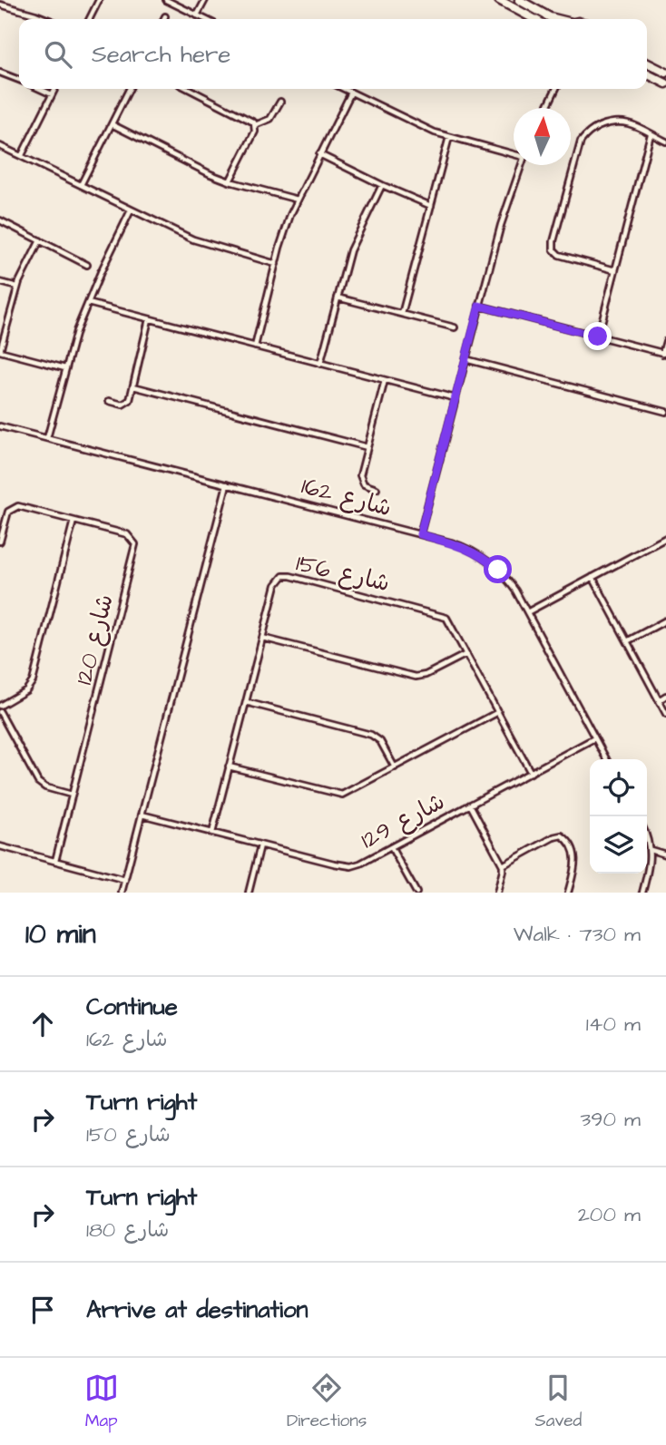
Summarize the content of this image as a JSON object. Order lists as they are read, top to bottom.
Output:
{
  "streets": {
    "street": [
      "شارع 162",
      "شارع 156",
      "شارع 120",
      "شارع 129"
    ]
  },
  "crossings": [
    ["شارع 162", "شارع 129"],
    ["شارع 156", "شارع 129"]
  ],
  "north": "top",
  "page": {
    "search": "Search here",
    "heading": ["10 min", "Walk · 730 m"],
    "list": [
      ["Continue", "شارع 162", "140 m"],
      ["Turn right", "شارع 150", "390 m"],
      ["Turn right", "شارع 180", "200 m"],
      "Arrive at destination"
    ],
    "nav": ["Map", "Directions", "Saved"]
  }
}
